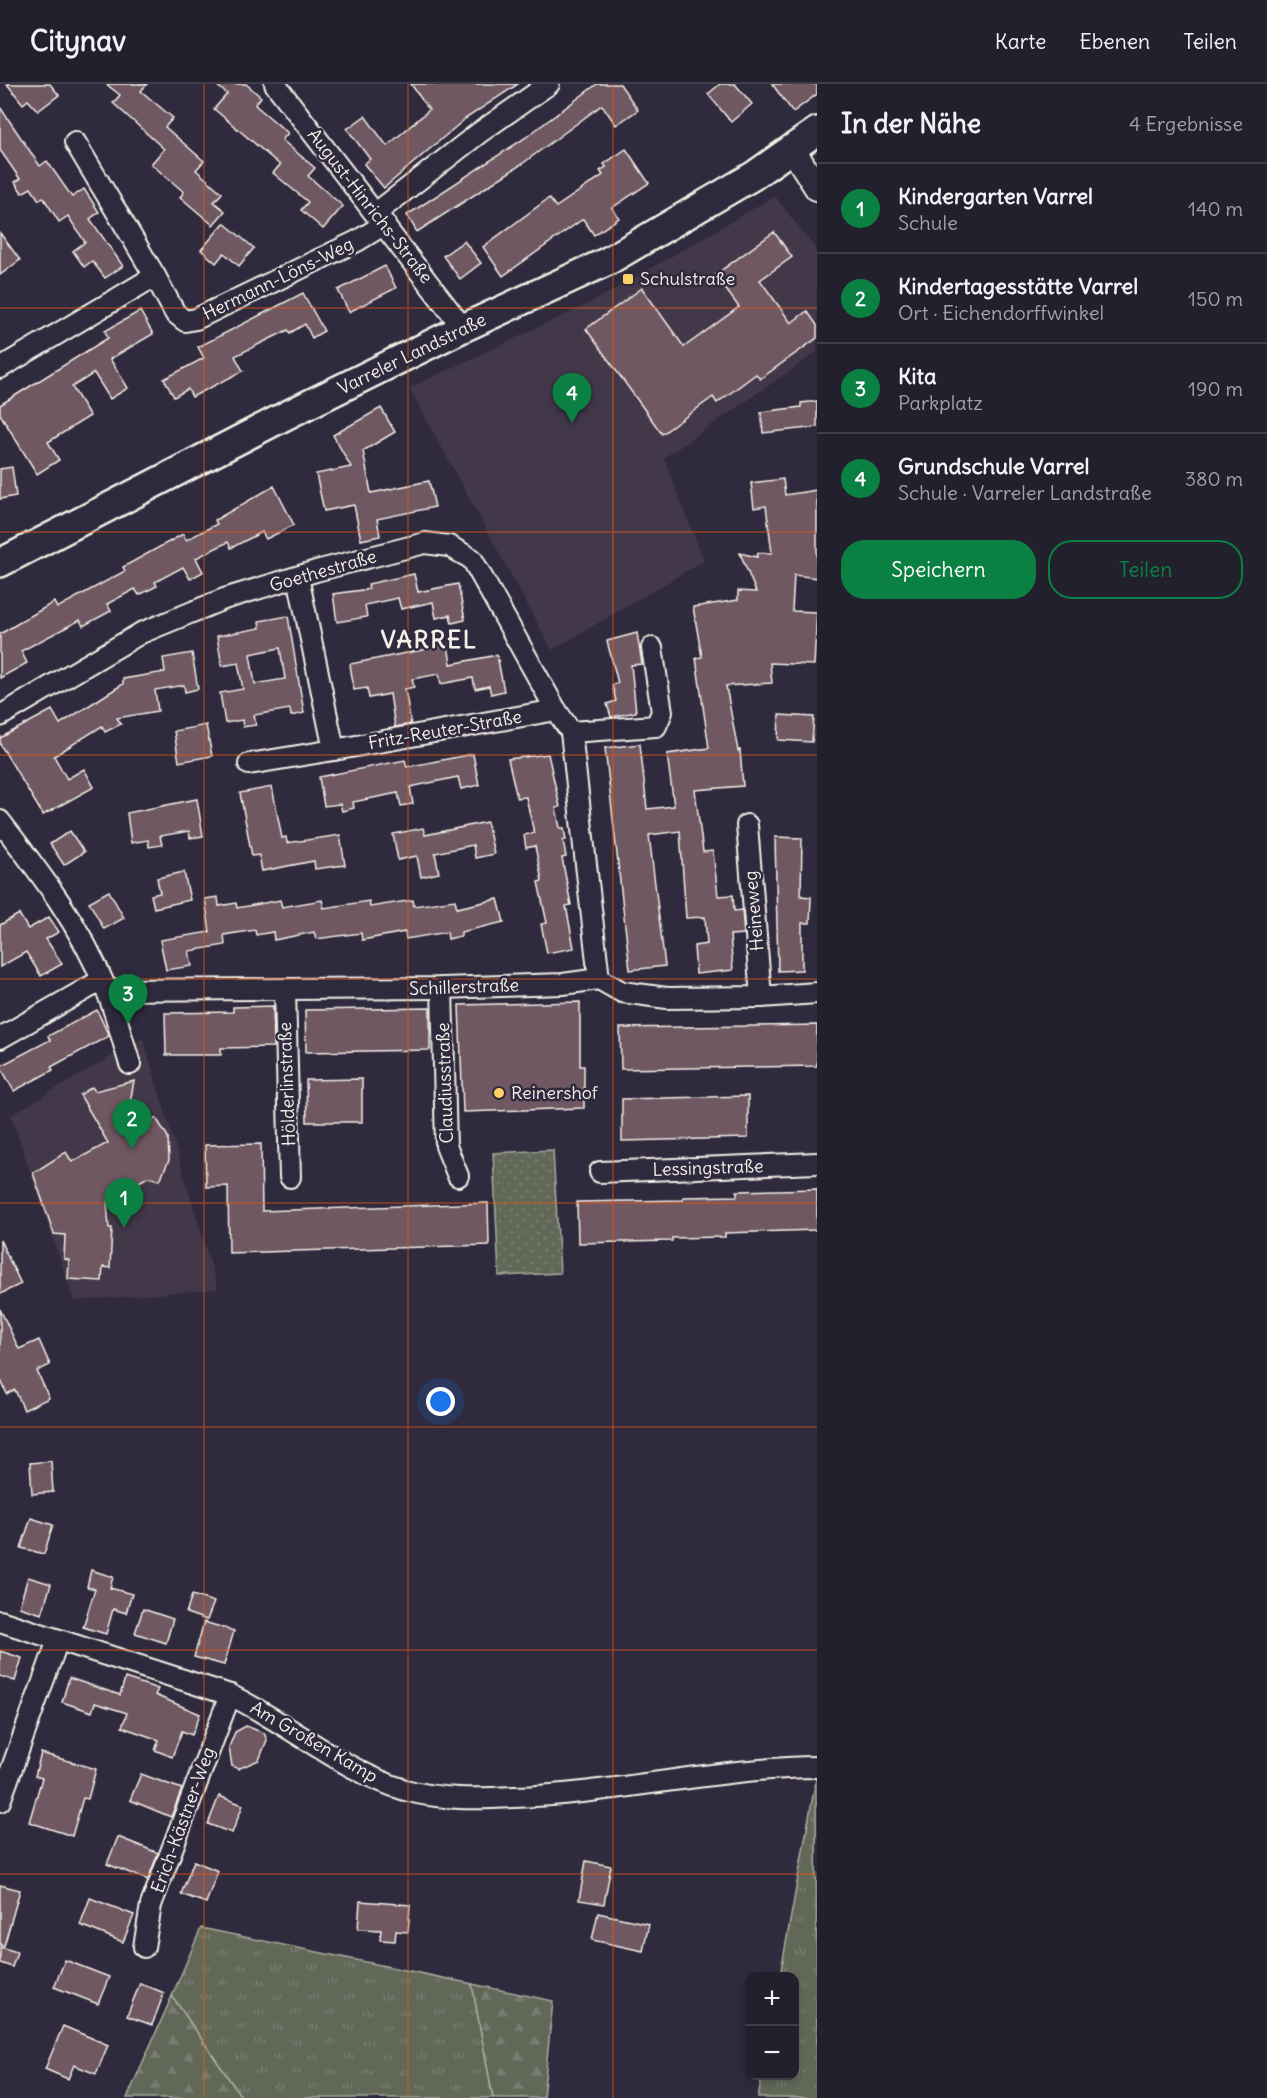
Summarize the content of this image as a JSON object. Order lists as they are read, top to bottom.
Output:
{
  "streets": {
    "main road": ["Varreler Landstraße"],
    "street": [
      "August-Hinrichs-Straße",
      "Hermann-Löns-Weg",
      "Goethestraße",
      "Fritz-Reuter-Straße",
      "Heineweg",
      "Schillerstraße",
      "Claudiusstraße",
      "Hölderlinstraße",
      "Lessingstraße",
      "Am Großen Kamp",
      "Erich-Kästner-Weg"
    ]
  },
  "crossings": [
    ["August-Hinrichs-Straße", "Hermann-Löns-Weg"],
    ["August-Hinrichs-Straße", "Varreler Landstraße"],
    ["Goethestraße", "Fritz-Reuter-Straße"],
    ["Goethestraße", "Schillerstraße"],
    ["Schillerstraße", "Claudiusstraße"],
    ["Schillerstraße", "Hölderlinstraße"],
    ["Am Großen Kamp", "Erich-Kästner-Weg"]
  ],
  "districts": ["VARREL"],
  "places": {
    "transit": ["Schulstraße"],
    "other": ["Reinershof"]
  },
  "page": {
    "header": "Citynav",
    "nav": ["Karte", "Ebenen", "Teilen"],
    "heading": ["In der Nähe", "4 Ergebnisse"],
    "list": [
      {
        "mark": "1",
        "name": "Kindergarten Varrel",
        "note": "Schule",
        "value": "140 m"
      },
      {
        "mark": "2",
        "name": "Kindertagesstätte Varrel",
        "note": "Ort · Eichendorffwinkel",
        "value": "150 m"
      },
      {
        "mark": "3",
        "name": "Kita",
        "note": "Parkplatz",
        "value": "190 m"
      },
      {
        "mark": "4",
        "name": "Grundschule Varrel",
        "note": "Schule · Varreler Landstraße",
        "value": "380 m"
      }
    ],
    "pins": [
      "4",
      "3",
      "2",
      "1"
    ],
    "buttons": ["Speichern", "Teilen"],
    "map_buttons": ["+", "−"]
  }
}
